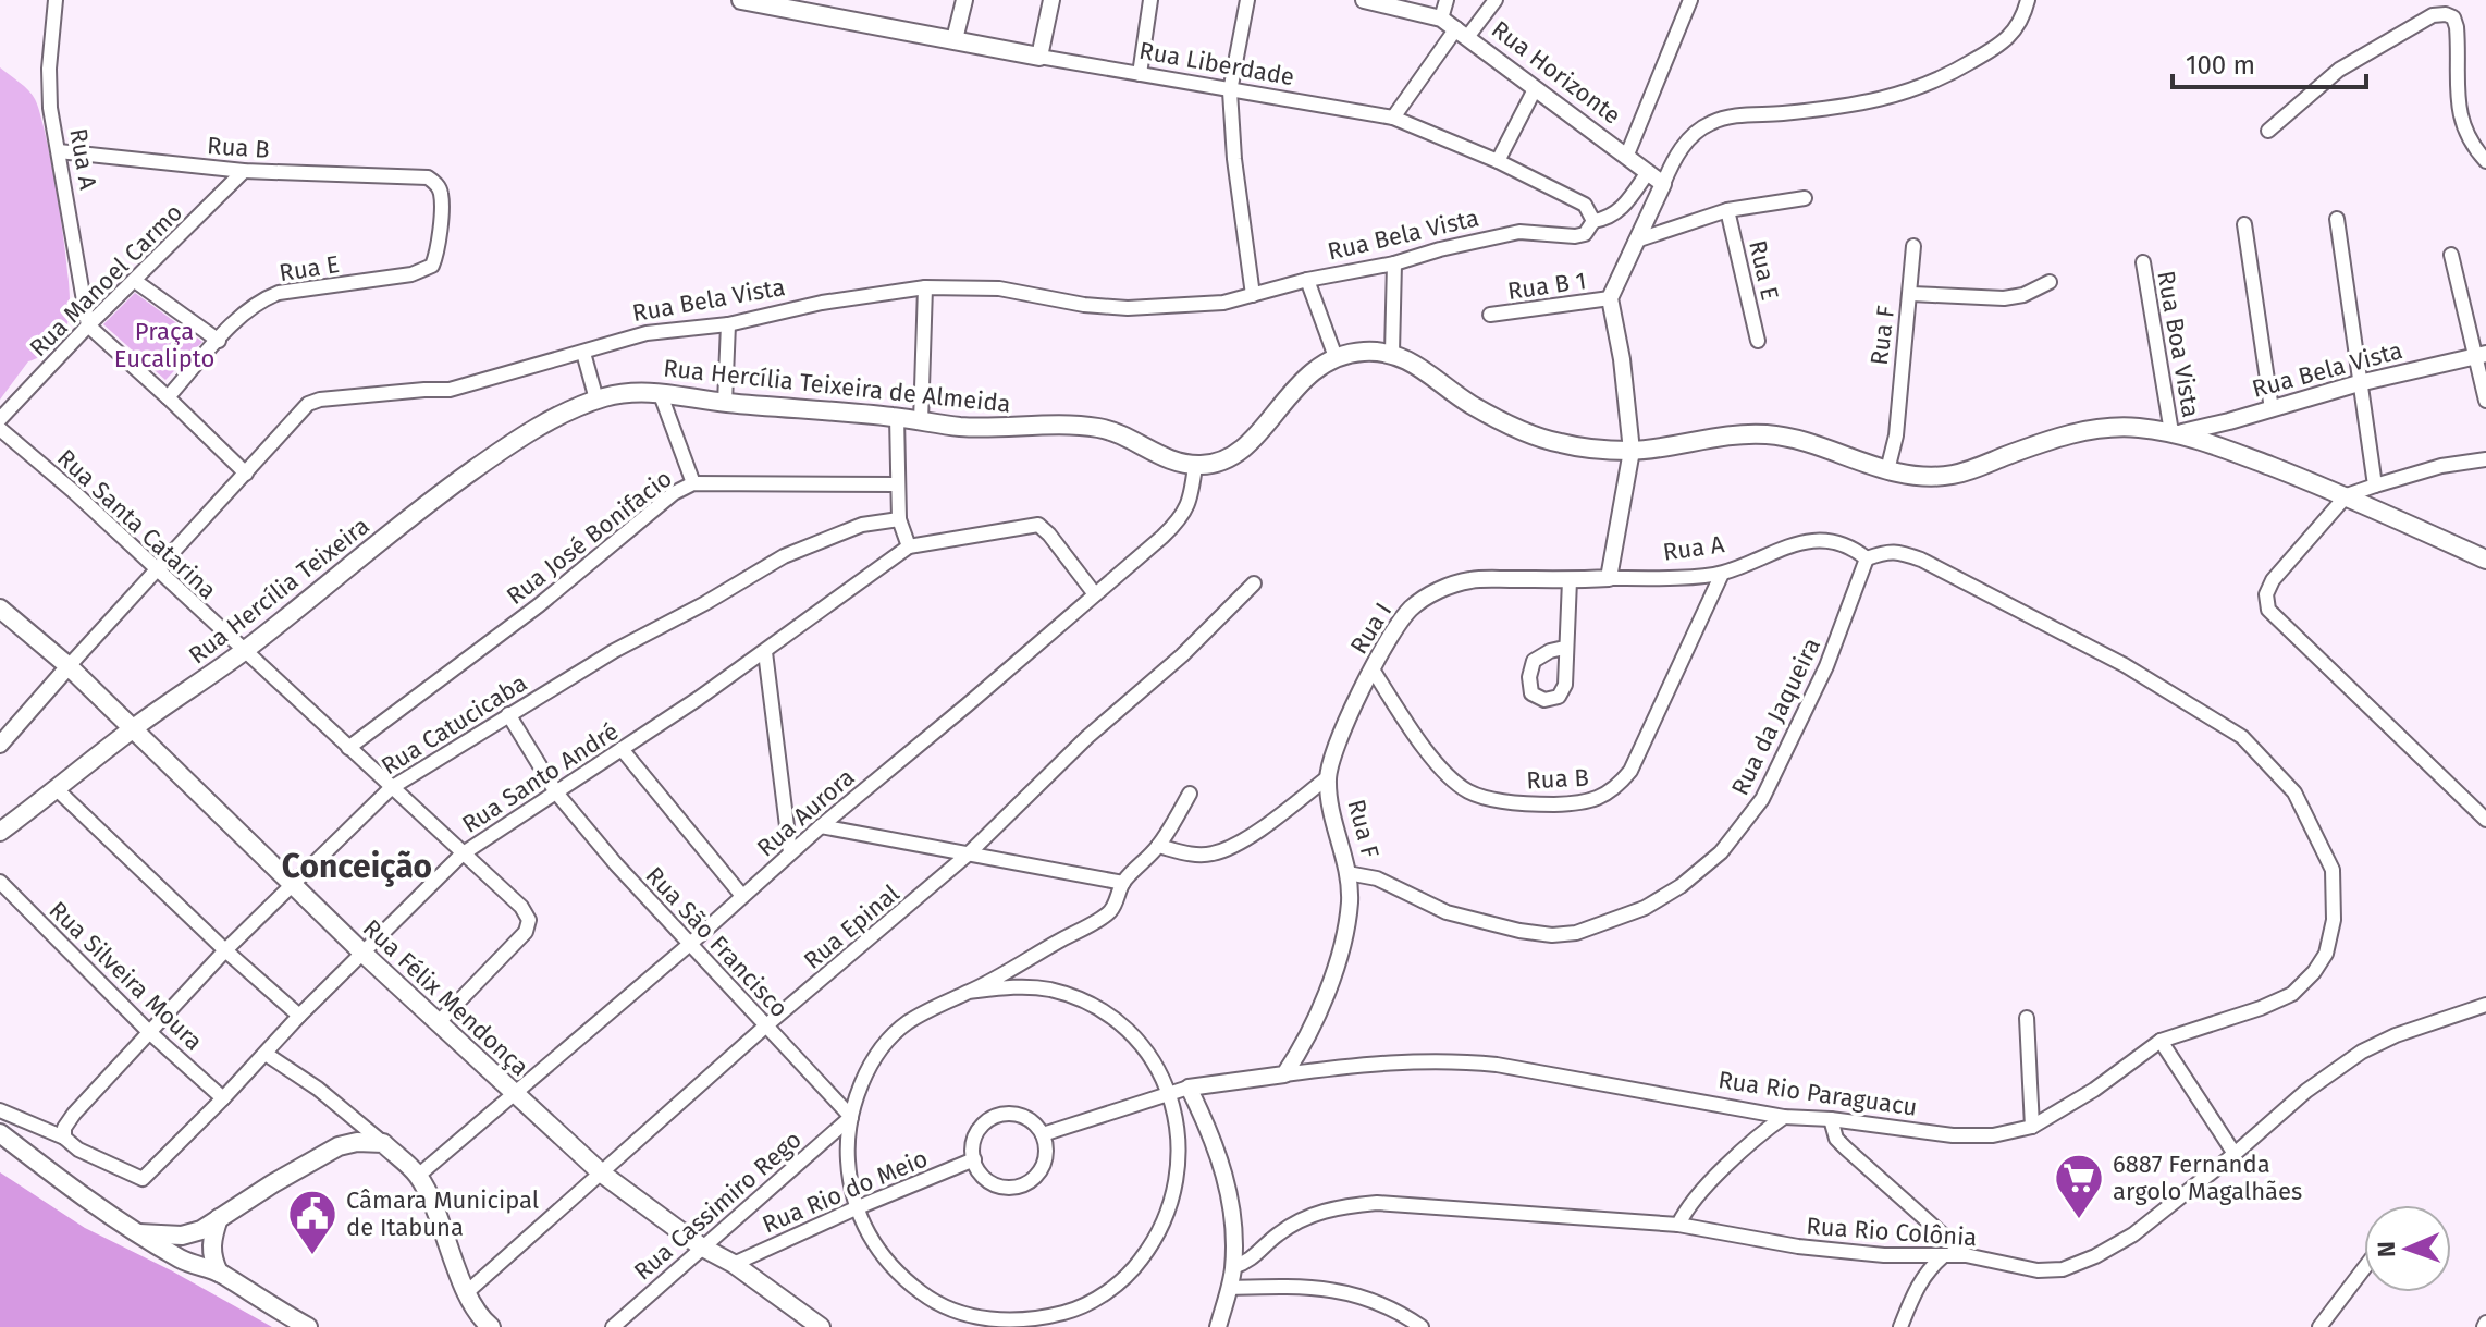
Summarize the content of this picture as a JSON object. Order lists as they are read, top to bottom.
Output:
{
  "streets": {
    "main road": [
      "Rua Liberdade",
      "Rua Hercília Teixeira de Almeida",
      "Rua Hercília Teixeira",
      "Rua Félix Mendonça"
    ],
    "street": [
      "Rua Horizonte",
      "Rua B",
      "Rua A",
      "Rua Bela Vista",
      "Rua E",
      "Rua Manoel Carmo",
      "Rua B 1",
      "Rua F",
      "Rua Boa Vista",
      "Rua Santa Catarina",
      "Rua José Bonifacio",
      "Rua I",
      "Rua da Jaqueira",
      "Rua Catucicaba",
      "Rua Santo André",
      "Rua Aurora",
      "Rua Epinal",
      "Rua São Francisco",
      "Rua Silveira Moura",
      "Rua Rio Paraguacu",
      "Rua Rio do Meio",
      "Rua Cassimiro Rego",
      "Rua Rio Colônia"
    ]
  },
  "crossings": [
    ["Rua Liberdade", "Rua Bela Vista"],
    ["Rua B", "Rua A"],
    ["Rua B", "Rua E"],
    ["Rua B", "Rua Manoel Carmo"],
    ["Rua B", "Rua I"],
    ["Rua A", "Rua Manoel Carmo"],
    ["Rua A", "Rua I"],
    ["Rua A", "Rua da Jaqueira"],
    ["Rua A", "Rua Rio Paraguacu"],
    ["Rua Bela Vista", "Rua Boa Vista"],
    ["Rua Bela Vista", "Rua Santa Catarina"],
    ["Rua Bela Vista", "Rua Félix Mendonça"],
    ["Rua F", "Rua I"],
    ["Rua F", "Rua da Jaqueira"],
    ["Rua F", "Rua Cassimiro Rego"],
    ["Rua Hercília Teixeira de Almeida", "Rua Hercília Teixeira"],
    ["Rua Hercília Teixeira de Almeida", "Rua Aurora"],
    ["Rua Santa Catarina", "Rua José Bonifacio"],
    ["Rua Santa Catarina", "Rua Hercília Teixeira"],
    ["Rua Santa Catarina", "Rua Catucicaba"],
    ["Rua Santa Catarina", "Rua Santo André"],
    ["Rua Santa Catarina", "Rua Félix Mendonça"],
    ["Rua Hercília Teixeira", "Rua Félix Mendonça"],
    ["Rua da Jaqueira", "Rua Rio Paraguacu"],
    ["Rua Catucicaba", "Rua Santo André"],
    ["Rua Catucicaba", "Rua São Francisco"],
    ["Rua Catucicaba", "Rua Silveira Moura"],
    ["Rua Catucicaba", "Rua Félix Mendonça"],
    ["Rua Santo André", "Rua Aurora"],
    ["Rua Santo André", "Rua São Francisco"],
    ["Rua Santo André", "Rua Silveira Moura"],
    ["Rua Santo André", "Rua Félix Mendonça"],
    ["Rua Aurora", "Rua São Francisco"],
    ["Rua Aurora", "Rua Félix Mendonça"],
    ["Rua Epinal", "Rua São Francisco"],
    ["Rua Epinal", "Rua Félix Mendonça"],
    ["Rua São Francisco", "Rua Cassimiro Rego"],
    ["Rua Félix Mendonça", "Rua Rio do Meio"],
    ["Rua Félix Mendonça", "Rua Cassimiro Rego"],
    ["Rua Rio Paraguacu", "Rua Cassimiro Rego"],
    ["Rua Rio do Meio", "Rua Cassimiro Rego"]
  ],
  "districts": ["Conceição"],
  "parks": ["Praça Eucalipto"],
  "places": {
    "supermarket": ["6887 Fernanda argolo Magalhães"],
    "public building": ["Câmara Municipal de Itabuna"]
  },
  "scale_bar": "100 m",
  "north": "left"
}
